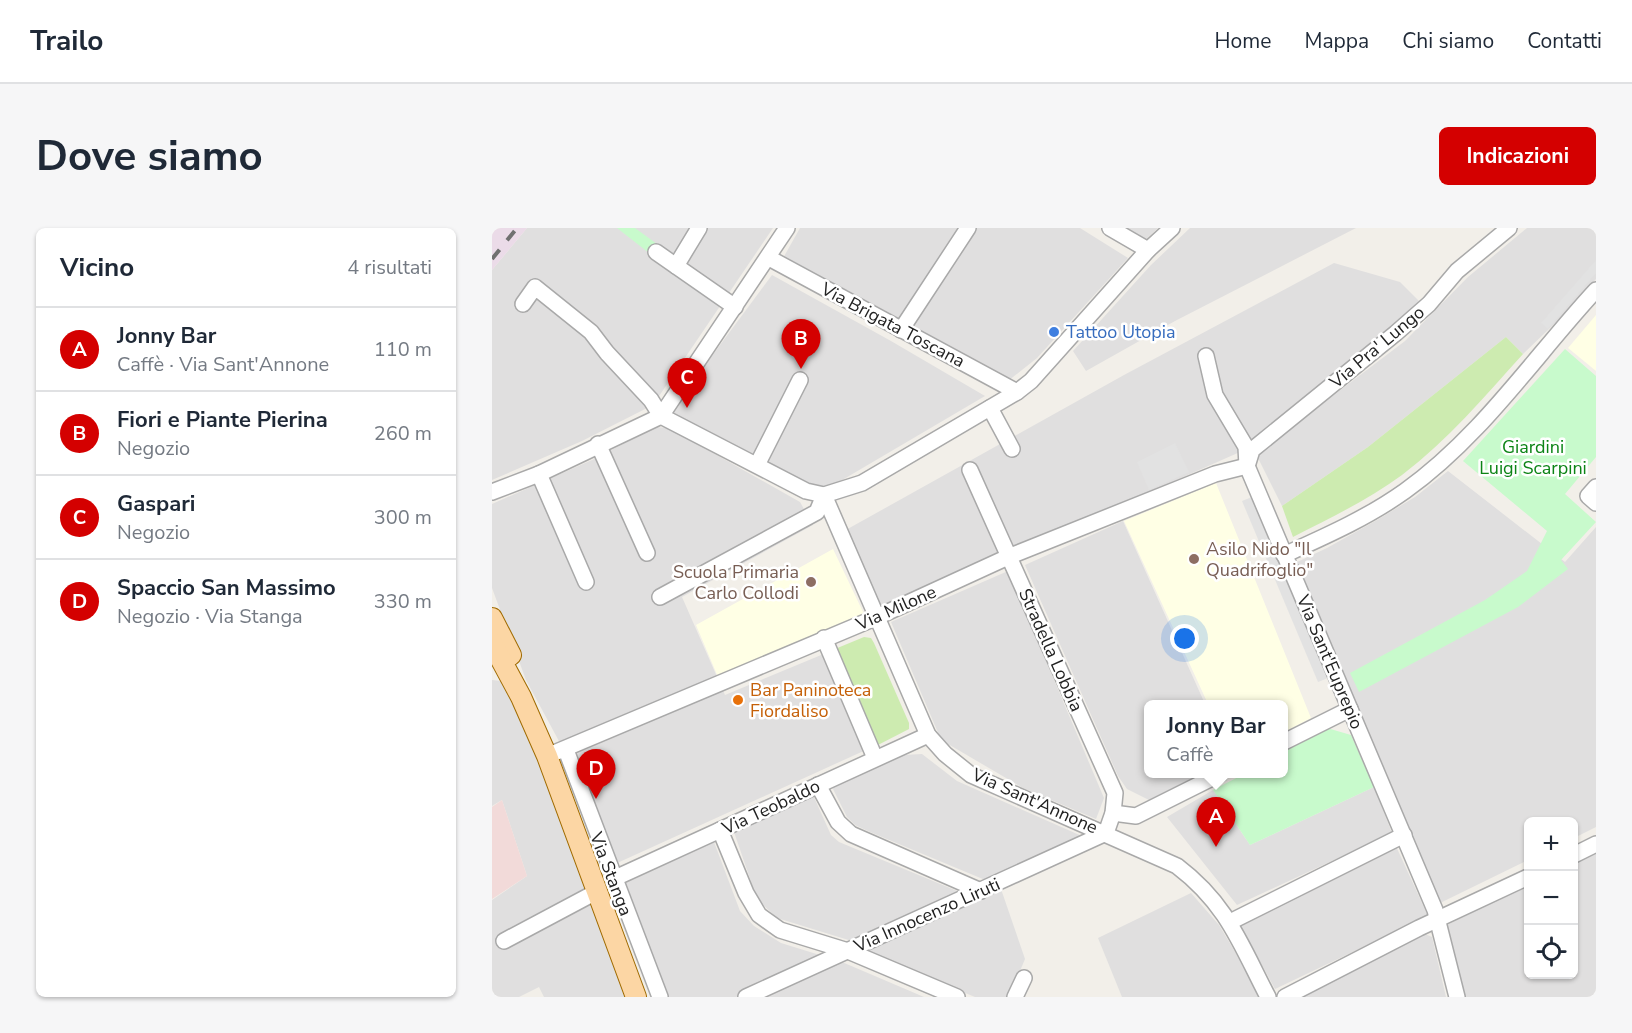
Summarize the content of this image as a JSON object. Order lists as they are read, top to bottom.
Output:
{
  "streets": {
    "main road": ["Via Stanga"],
    "street": [
      "Via Brigata Toscana",
      "Via Pra' Lungo",
      "Via Milone",
      "Stradella Lobbia",
      "Via Sant'Euprepio",
      "Via Sant'Annone",
      "Via Teobaldo",
      "Via Innocenzo Liruti"
    ]
  },
  "crossings": [
    ["Via Pra' Lungo", "Via Milone"],
    ["Via Pra' Lungo", "Via Sant'Euprepio"],
    ["Via Milone", "Stradella Lobbia"],
    ["Via Milone", "Via Sant'Euprepio"],
    ["Via Milone", "Via Sant'Annone"],
    ["Via Milone", "Via Stanga"],
    ["Stradella Lobbia", "Via Sant'Annone"],
    ["Stradella Lobbia", "Via Innocenzo Liruti"],
    ["Via Sant'Annone", "Via Teobaldo"],
    ["Via Sant'Annone", "Via Innocenzo Liruti"],
    ["Via Teobaldo", "Via Stanga"]
  ],
  "parks": ["Giardini Luigi Scarpini"],
  "places": [
    "Tattoo Utopia",
    "Asilo Nido \"Il Quadrifoglio\"",
    "Scuola Primaria Carlo Collodi",
    "Bar Paninoteca Fiordaliso"
  ],
  "page": {
    "header": "Trailo",
    "nav": [
      "Home",
      "Mappa",
      "Chi siamo",
      "Contatti"
    ],
    "buttons": "Indicazioni",
    "title": "Dove siamo",
    "heading": ["Vicino", "4 risultati"],
    "list": [
      {
        "mark": "A",
        "name": "Jonny Bar",
        "note": "Caffè · Via Sant'Annone",
        "value": "110 m"
      },
      {
        "mark": "B",
        "name": "Fiori e Piante Pierina",
        "note": "Negozio",
        "value": "260 m"
      },
      {
        "mark": "C",
        "name": "Gaspari",
        "note": "Negozio",
        "value": "300 m"
      },
      {
        "mark": "D",
        "name": "Spaccio San Massimo",
        "note": "Negozio · Via Stanga",
        "value": "330 m"
      }
    ],
    "pins": [
      "B",
      "C",
      "D",
      "A"
    ],
    "popup": ["Jonny Bar", "Caffè"],
    "map_buttons": ["+", "−"]
  }
}
